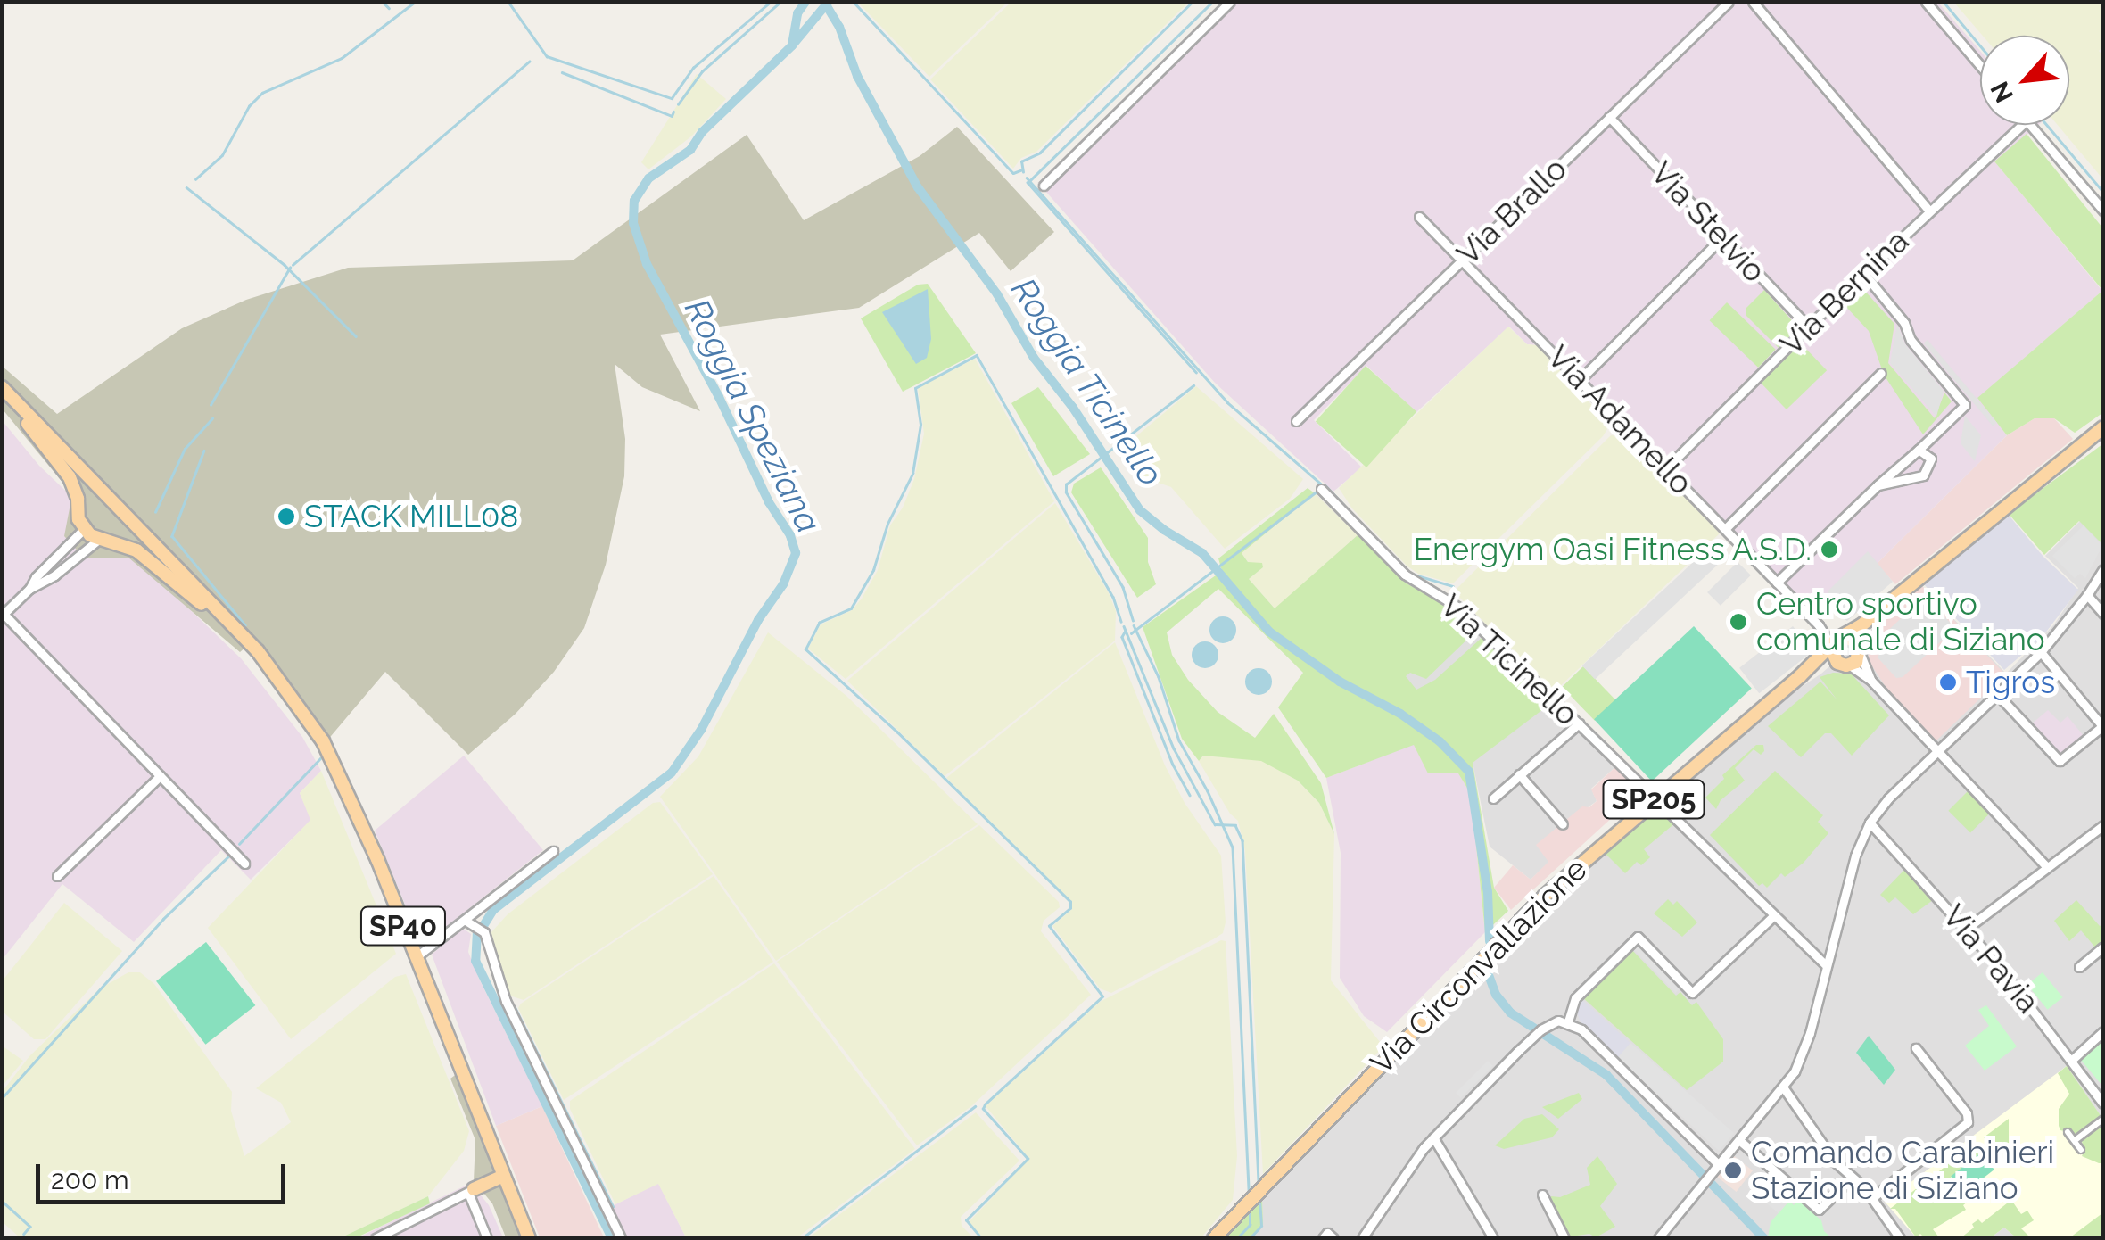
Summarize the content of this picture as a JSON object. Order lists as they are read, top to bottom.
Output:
{
  "streets": {
    "main road": ["SP205", "SP40", "Via Circonvallazione"],
    "street": [
      "Via Brallo",
      "Via Stelvio",
      "Via Bernina",
      "Via Adamello",
      "Via Ticinello",
      "Via Pavia"
    ]
  },
  "crossings": [
    ["Via Brallo", "Via Stelvio"],
    ["Via Brallo", "Via Adamello"],
    ["Via Stelvio", "Via Bernina"],
    ["Via Bernina", "Via Adamello"],
    ["Via Adamello", "SP205"],
    ["Via Ticinello", "Via Circonvallazione"],
    ["SP205", "Via Circonvallazione"]
  ],
  "water": ["Roggia Ticinello", "Roggia Speziana"],
  "places": [
    "STACK MILL08",
    "Energym Oasi Fitness A.S.D.",
    "Centro sportivo comunale di Siziano",
    "Tigros",
    "Comando Carabinieri Stazione di Siziano"
  ],
  "scale_bar": "200 m",
  "north": "bottom left"
}
